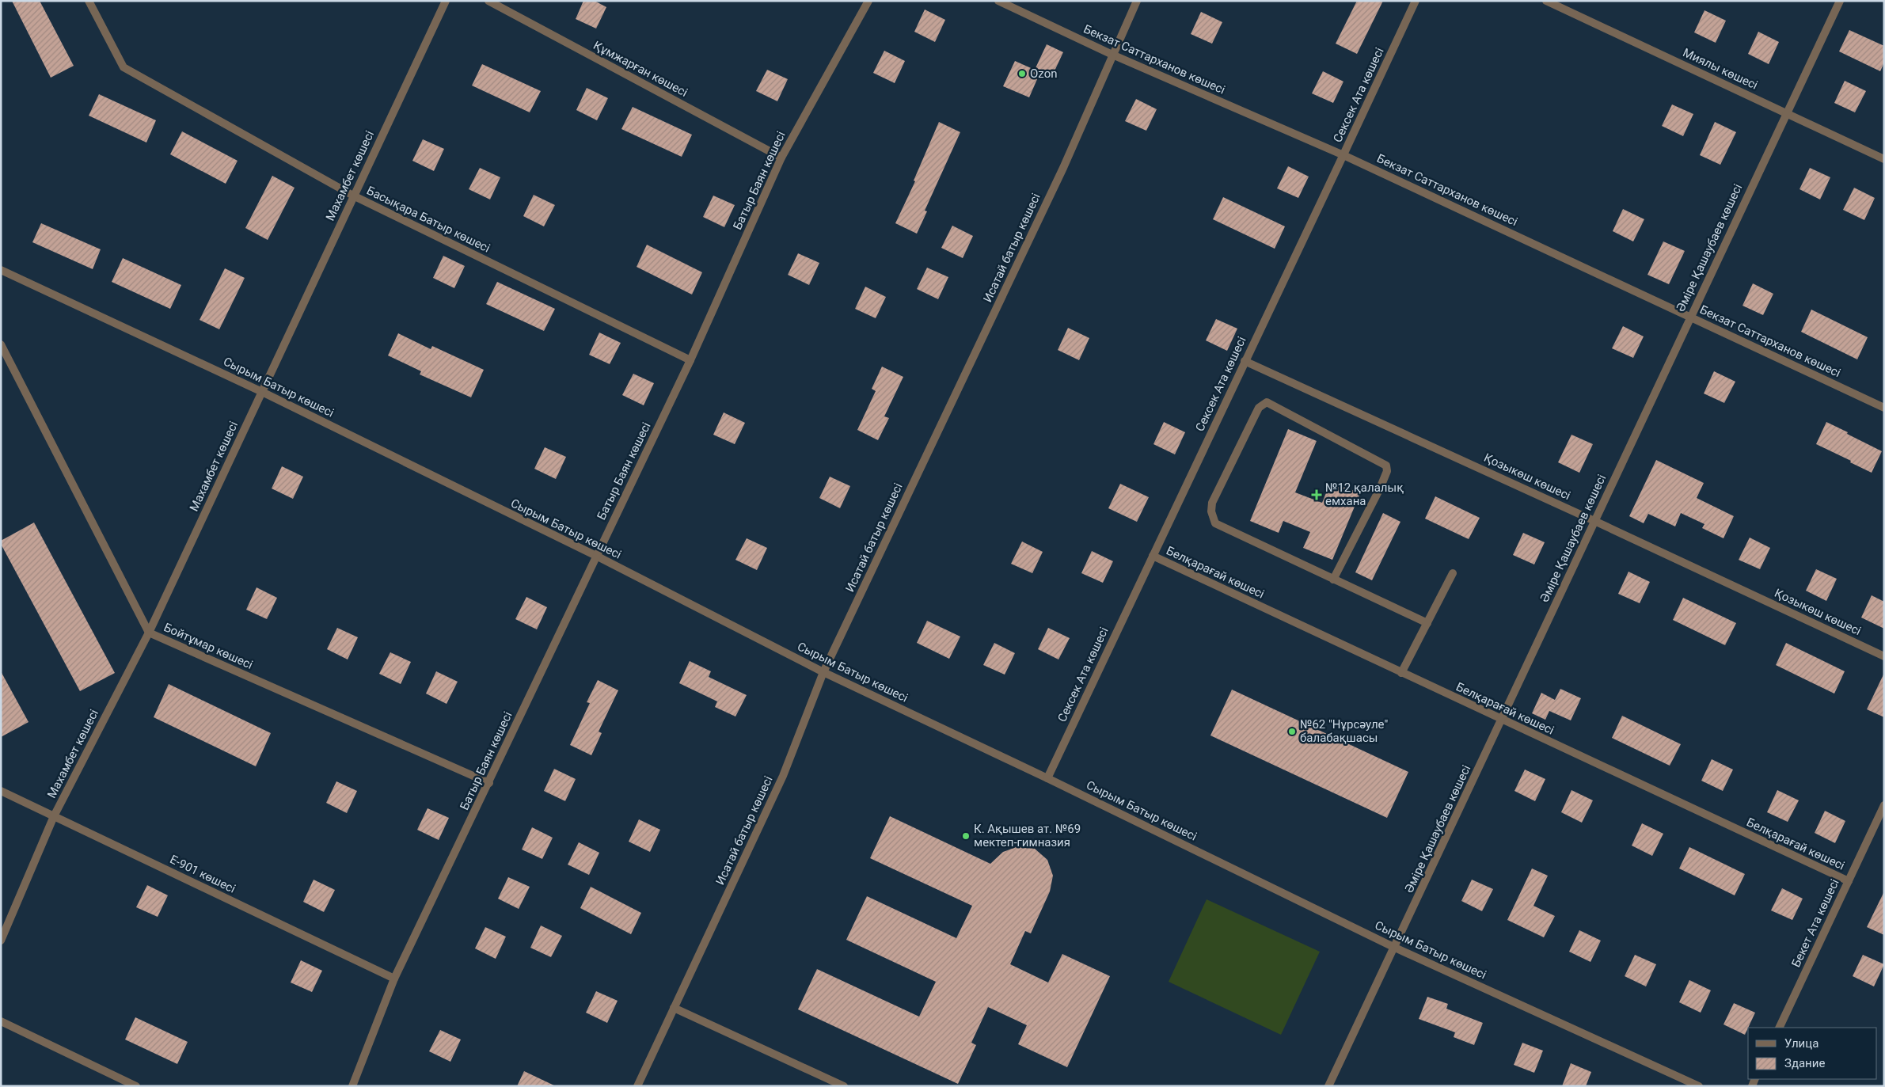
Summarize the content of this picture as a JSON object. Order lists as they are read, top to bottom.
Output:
{
  "streets": {
    "street": [
      "Бекзат Саттарханов көшесі",
      "Құмжарған көшесі",
      "Миялы көшесі",
      "Сексек Ата көшесі",
      "Махамбет көшесі",
      "Батыр Баян көшесі",
      "Басықара Батыр көшесі",
      "Исатай батыр көшесі",
      "Әміре Қашаубаев көшесі",
      "Сырым Батыр көшесі",
      "Қозыкөш көшесі",
      "Белқарағай көшесі",
      "Бойтұмар көшесі",
      "Е-901 көшесі",
      "Бекет Ата көшесі"
    ]
  },
  "crossings": [
    ["Бекзат Саттарханов көшесі", "Сексек Ата көшесі"],
    ["Бекзат Саттарханов көшесі", "Исатай батыр көшесі"],
    ["Бекзат Саттарханов көшесі", "Әміре Қашаубаев көшесі"],
    ["Құмжарған көшесі", "Батыр Баян көшесі"],
    ["Миялы көшесі", "Әміре Қашаубаев көшесі"],
    ["Сексек Ата көшесі", "Сырым Батыр көшесі"],
    ["Сексек Ата көшесі", "Қозыкөш көшесі"],
    ["Сексек Ата көшесі", "Белқарағай көшесі"],
    ["Махамбет көшесі", "Басықара Батыр көшесі"],
    ["Махамбет көшесі", "Сырым Батыр көшесі"],
    ["Махамбет көшесі", "Бойтұмар көшесі"],
    ["Махамбет көшесі", "Е-901 көшесі"],
    ["Батыр Баян көшесі", "Басықара Батыр көшесі"],
    ["Батыр Баян көшесі", "Сырым Батыр көшесі"],
    ["Батыр Баян көшесі", "Бойтұмар көшесі"],
    ["Батыр Баян көшесі", "Е-901 көшесі"],
    ["Исатай батыр көшесі", "Сырым Батыр көшесі"],
    ["Әміре Қашаубаев көшесі", "Сырым Батыр көшесі"],
    ["Әміре Қашаубаев көшесі", "Қозыкөш көшесі"],
    ["Әміре Қашаубаев көшесі", "Белқарағай көшесі"],
    ["Белқарағай көшесі", "Бекет Ата көшесі"]
  ],
  "places": {
    "other": ["Ozon", "№62 \"Нұрсәуле\" балабақшасы", "К. Ақышев ат. №69 мектеп-гимназия"],
    "health": ["№12 қалалық емхана"]
  },
  "legend": ["Улица", "Здание"]
}
